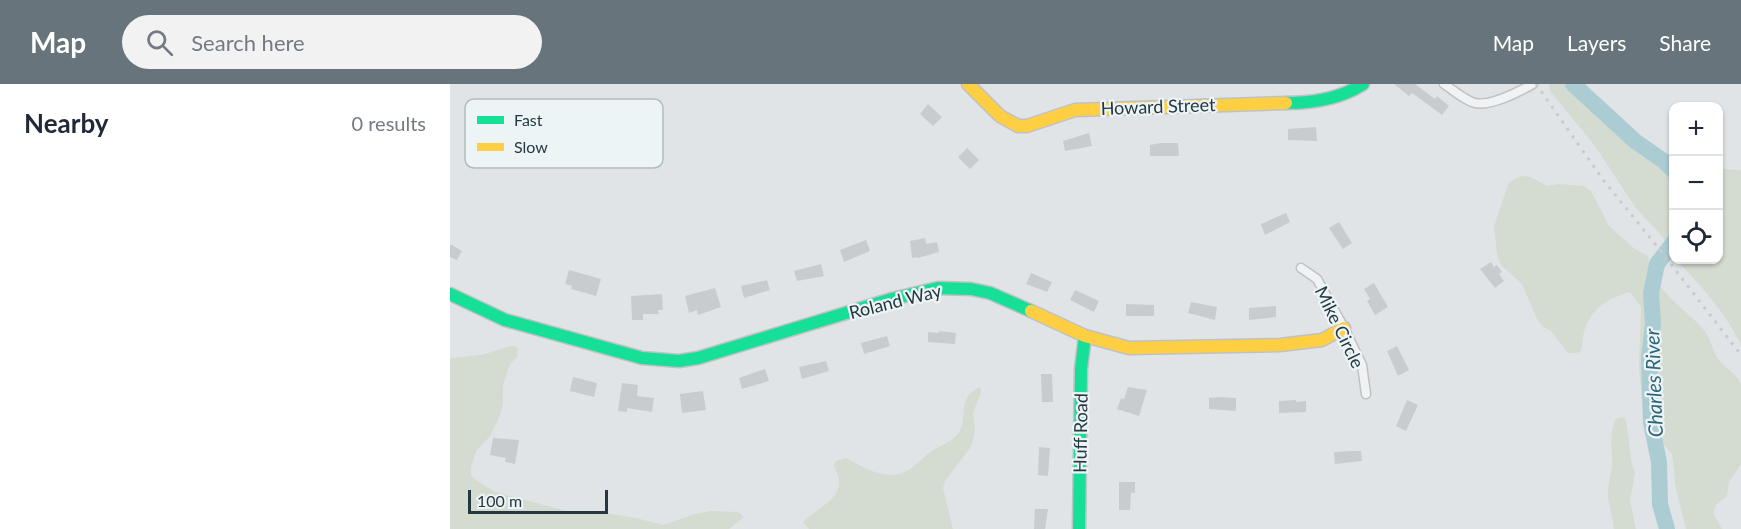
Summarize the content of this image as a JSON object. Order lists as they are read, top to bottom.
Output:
{
  "streets": {
    "street": [
      "Howard Street",
      "Roland Way",
      "Mike Circle",
      "Huff Road"
    ]
  },
  "crossings": [
    ["Roland Way", "Mike Circle"],
    ["Roland Way", "Huff Road"]
  ],
  "water": ["Charles River"],
  "legend": ["Fast", "Slow"],
  "scale_bar": "100 m",
  "page": {
    "header": "Map",
    "search": "Search here",
    "nav": ["Map", "Layers", "Share"],
    "heading": ["Nearby", "0 results"],
    "map_buttons": ["+", "−"],
    "scale": "100 m"
  }
}
